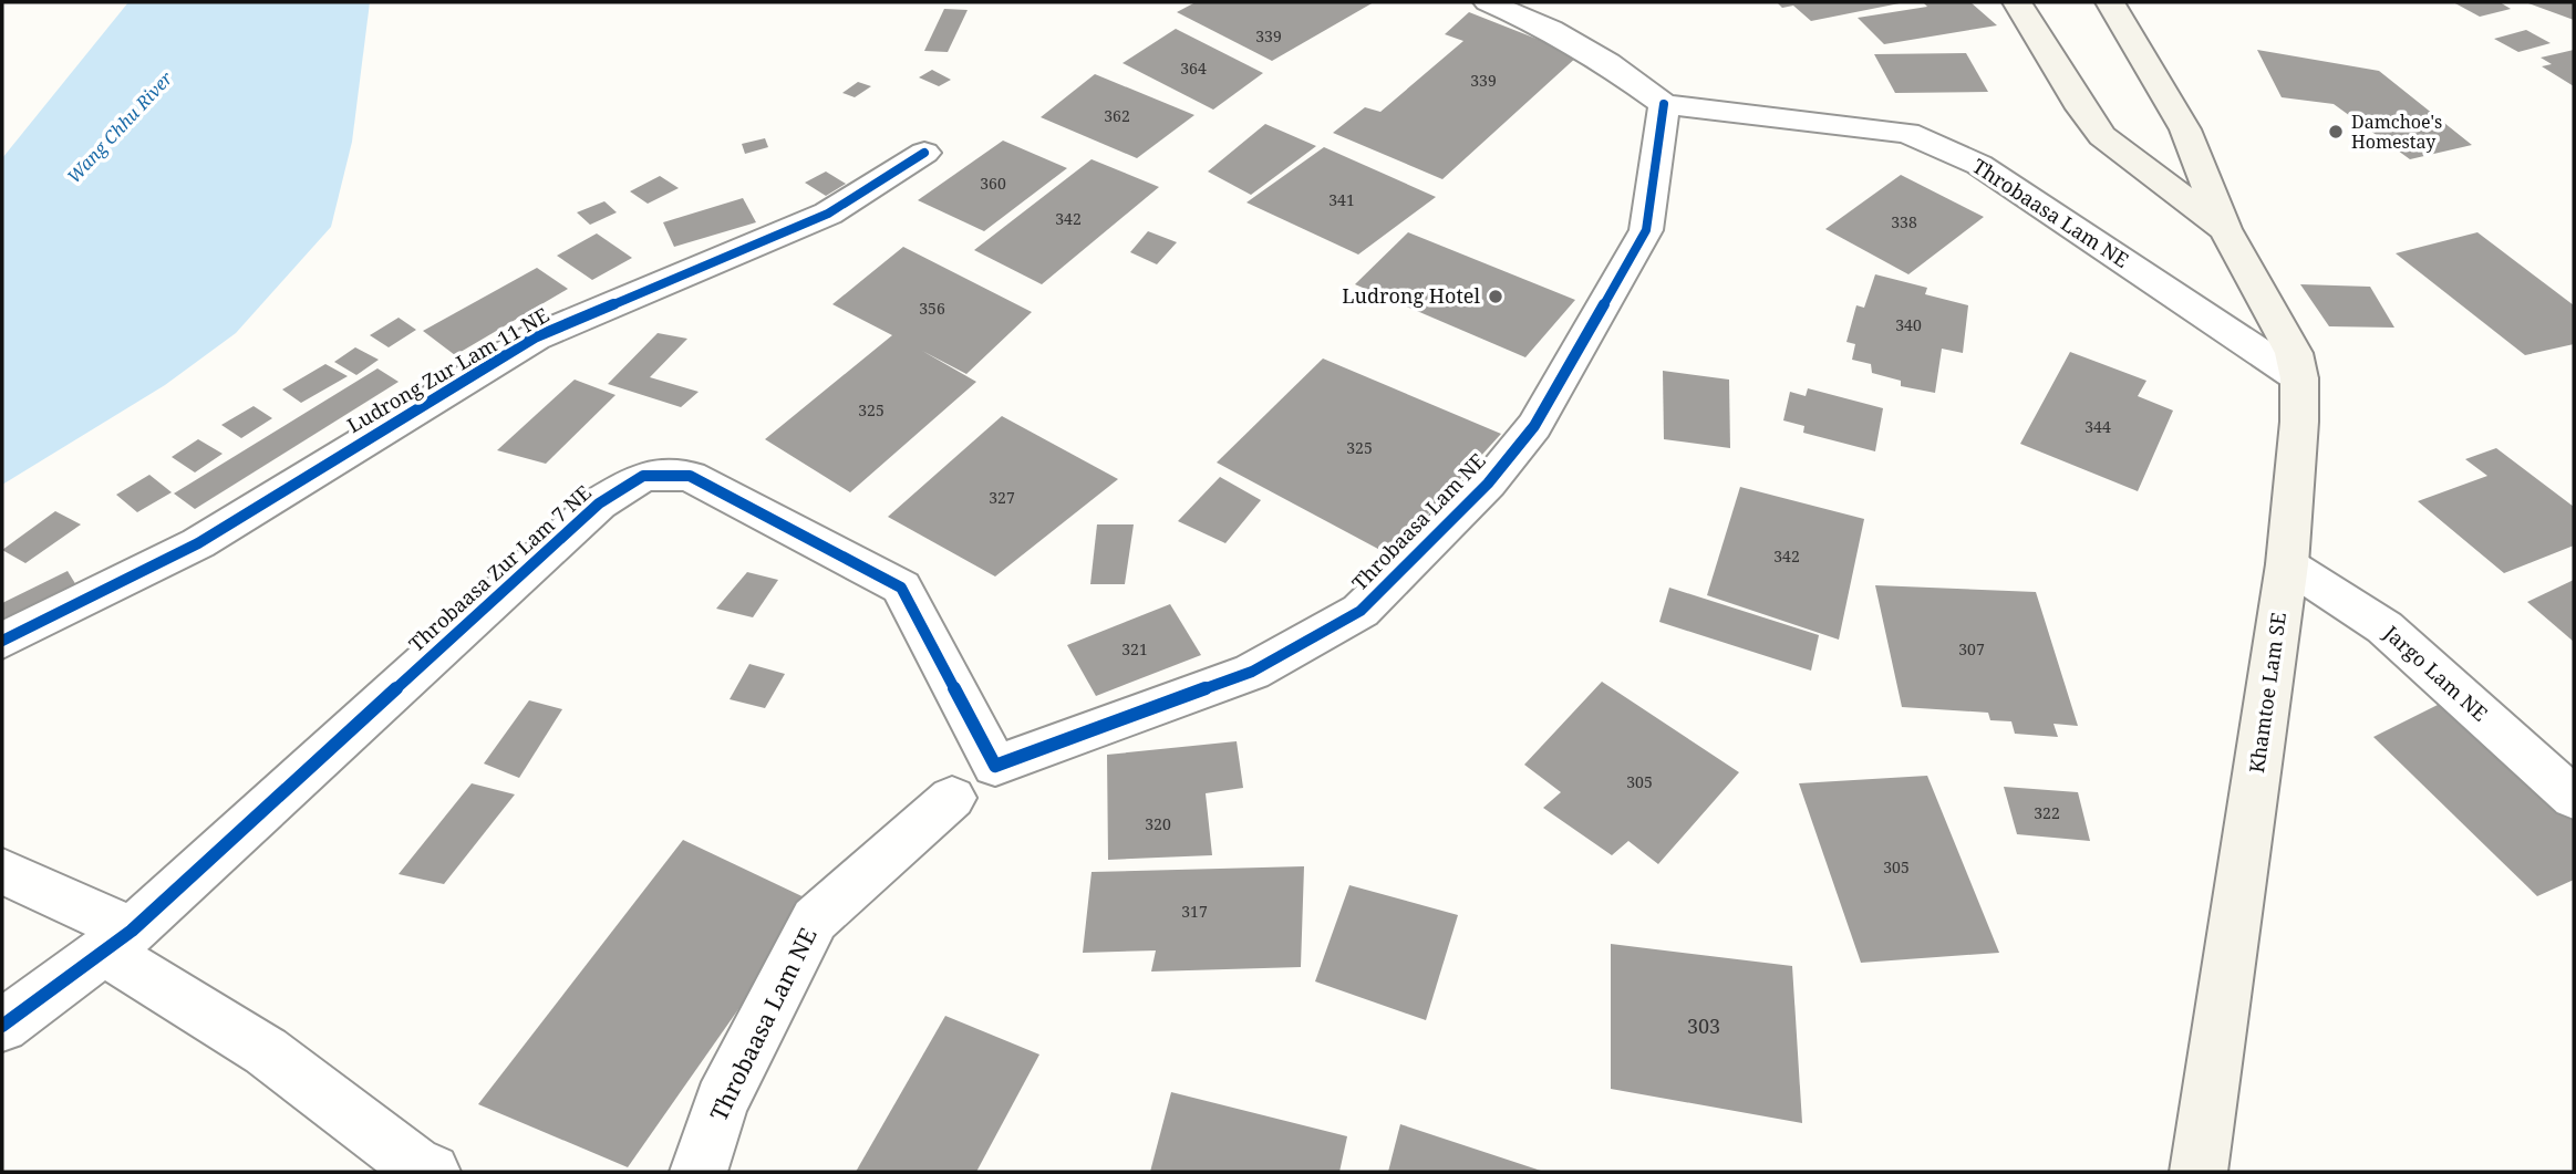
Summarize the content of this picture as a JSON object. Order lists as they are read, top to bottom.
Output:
{
  "streets": {
    "main road": ["Khamtoe Lam SE"],
    "street": [
      "Throbaasa Lam NE",
      "Ludrong Zur Lam 11 NE",
      "Throbaasa Zur Lam 7 NE",
      "Jargo Lam NE"
    ]
  },
  "crossings": [
    ["Throbaasa Lam NE", "Throbaasa Zur Lam 7 NE"],
    ["Throbaasa Lam NE", "Khamtoe Lam SE"],
    ["Jargo Lam NE", "Khamtoe Lam SE"]
  ],
  "water": ["Wang Chhu River"],
  "places": ["Damchoe's Homestay", "Ludrong Hotel"],
  "house_numbers": [
    "339",
    "364",
    "339",
    "362",
    "360",
    "341",
    "342",
    "338",
    "356",
    "340",
    "325",
    "344",
    "325",
    "327",
    "342",
    "321",
    "307",
    "305",
    "322",
    "320",
    "305",
    "317",
    "303"
  ]
}
